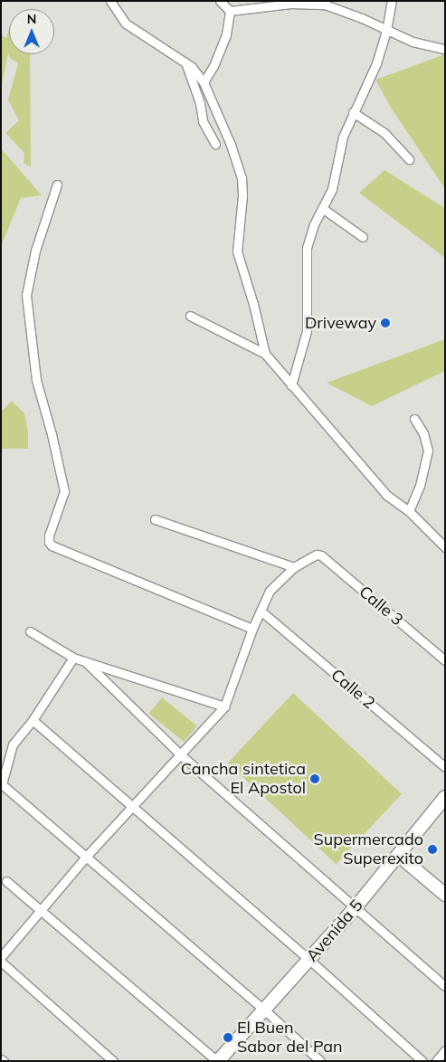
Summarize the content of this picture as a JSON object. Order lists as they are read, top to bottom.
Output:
{
  "streets": {
    "street": ["Calle 3", "Calle 2", "Avenida 5"]
  },
  "places": [
    "Driveway",
    "Cancha sintetica El Apostol",
    "Supermercado Superexito",
    "El Buen Sabor del Pan"
  ],
  "north": "top"
}
